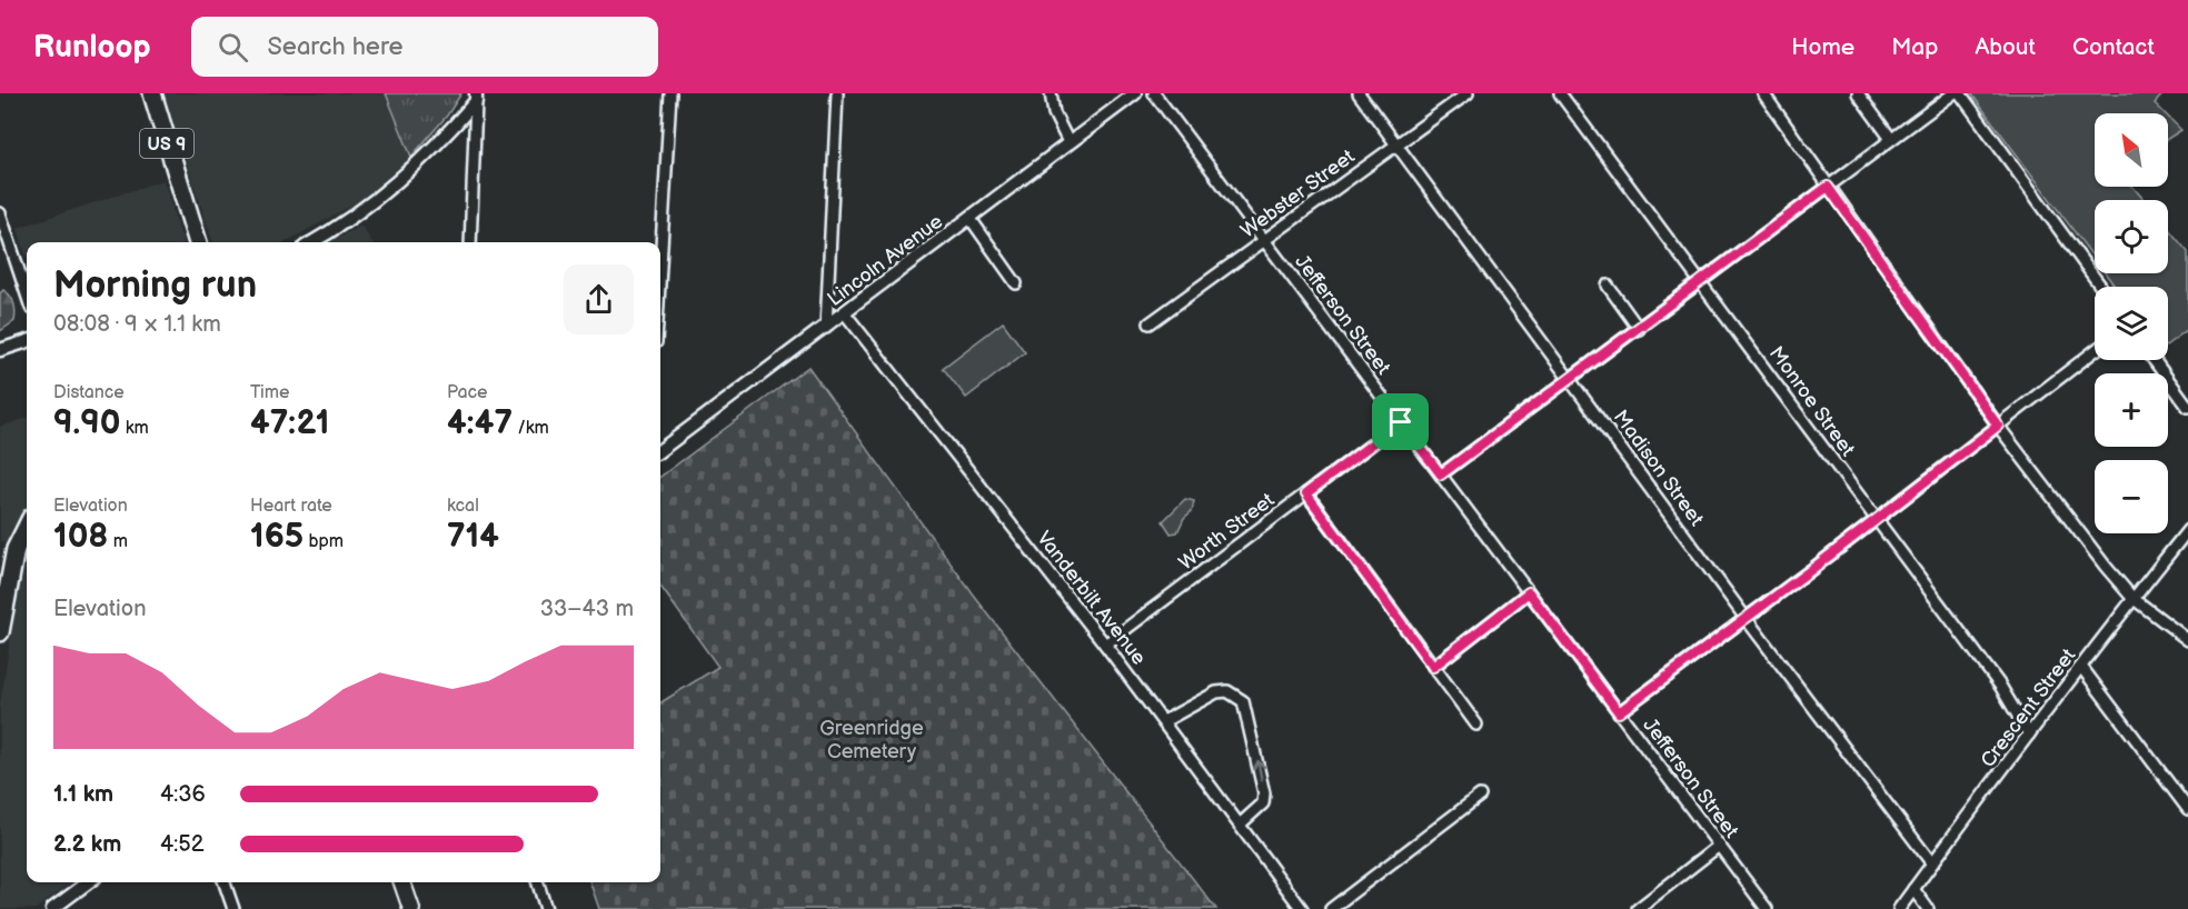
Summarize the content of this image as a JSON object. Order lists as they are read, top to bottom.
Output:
{
  "streets": {
    "highway": ["US 9"],
    "street": [
      "Webster Street",
      "Lincoln Avenue",
      "Jefferson Street",
      "Monroe Street",
      "Madison Street",
      "Worth Street",
      "Vanderbilt Avenue",
      "Crescent Street"
    ]
  },
  "crossings": [
    ["Webster Street", "Jefferson Street"],
    ["Webster Street", "Madison Street"],
    ["Lincoln Avenue", "Vanderbilt Avenue"],
    ["Jefferson Street", "Worth Street"],
    ["Monroe Street", "Crescent Street"],
    ["Madison Street", "Crescent Street"],
    ["Worth Street", "Vanderbilt Avenue"]
  ],
  "parks": ["Greenridge Cemetery"],
  "north": "top left",
  "page": {
    "header": "Runloop",
    "search": "Search here",
    "nav": [
      "Home",
      "Map",
      "About",
      "Contact"
    ],
    "map_buttons": ["+", "−"],
    "heading": ["Morning run", "08:08 · 9 × 1.1 km"],
    "stats": [
      ["Distance", "9.90 km"],
      ["Time", "47:21"],
      ["Pace", "4:47 /km"],
      ["Elevation", "108 m"],
      ["Heart rate", "165 bpm"],
      ["kcal", "714"]
    ],
    "chart": ["Elevation", "33–43 m"],
    "list": [
      {
        "name": "1.1 km",
        "note": "4:36"
      },
      {
        "name": "2.2 km",
        "note": "4:52"
      }
    ]
  }
}
